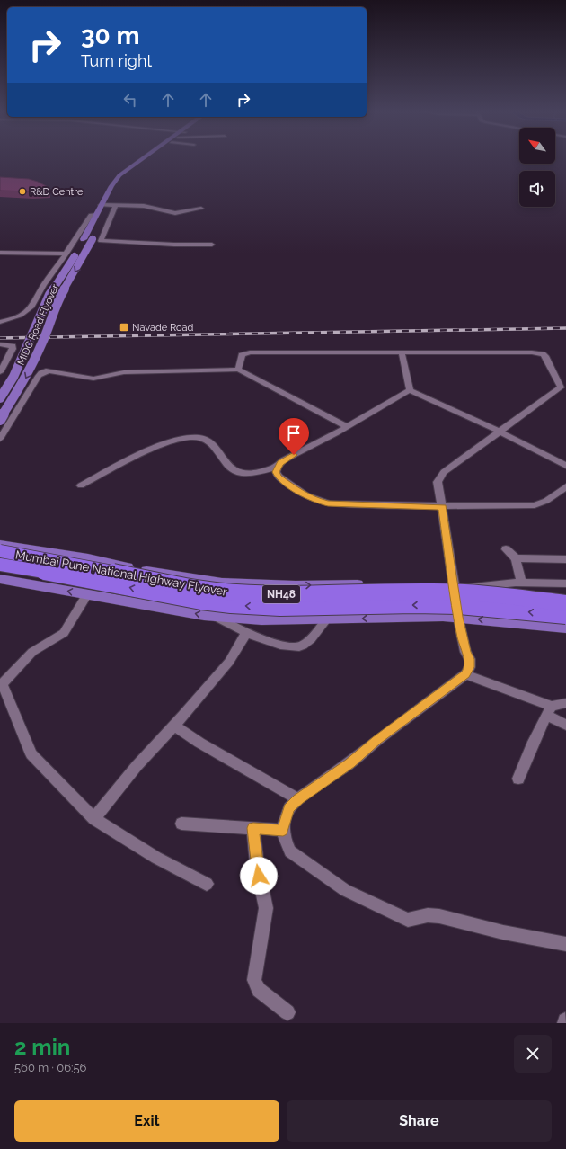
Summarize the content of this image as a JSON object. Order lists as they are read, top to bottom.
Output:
{
  "streets": {
    "highway": ["Mumbai Pune National Highway Flyover", "NH48"],
    "main road": ["MIDC Road Flyover"]
  },
  "places": {
    "other": ["R&D Centre"],
    "transit": ["Navade Road"]
  },
  "north": "top left",
  "page": {
    "turn": ["30 m", "Turn right"],
    "heading": ["2 min", "560 m · 06:56"],
    "buttons": ["Exit", "Share"]
  }
}
